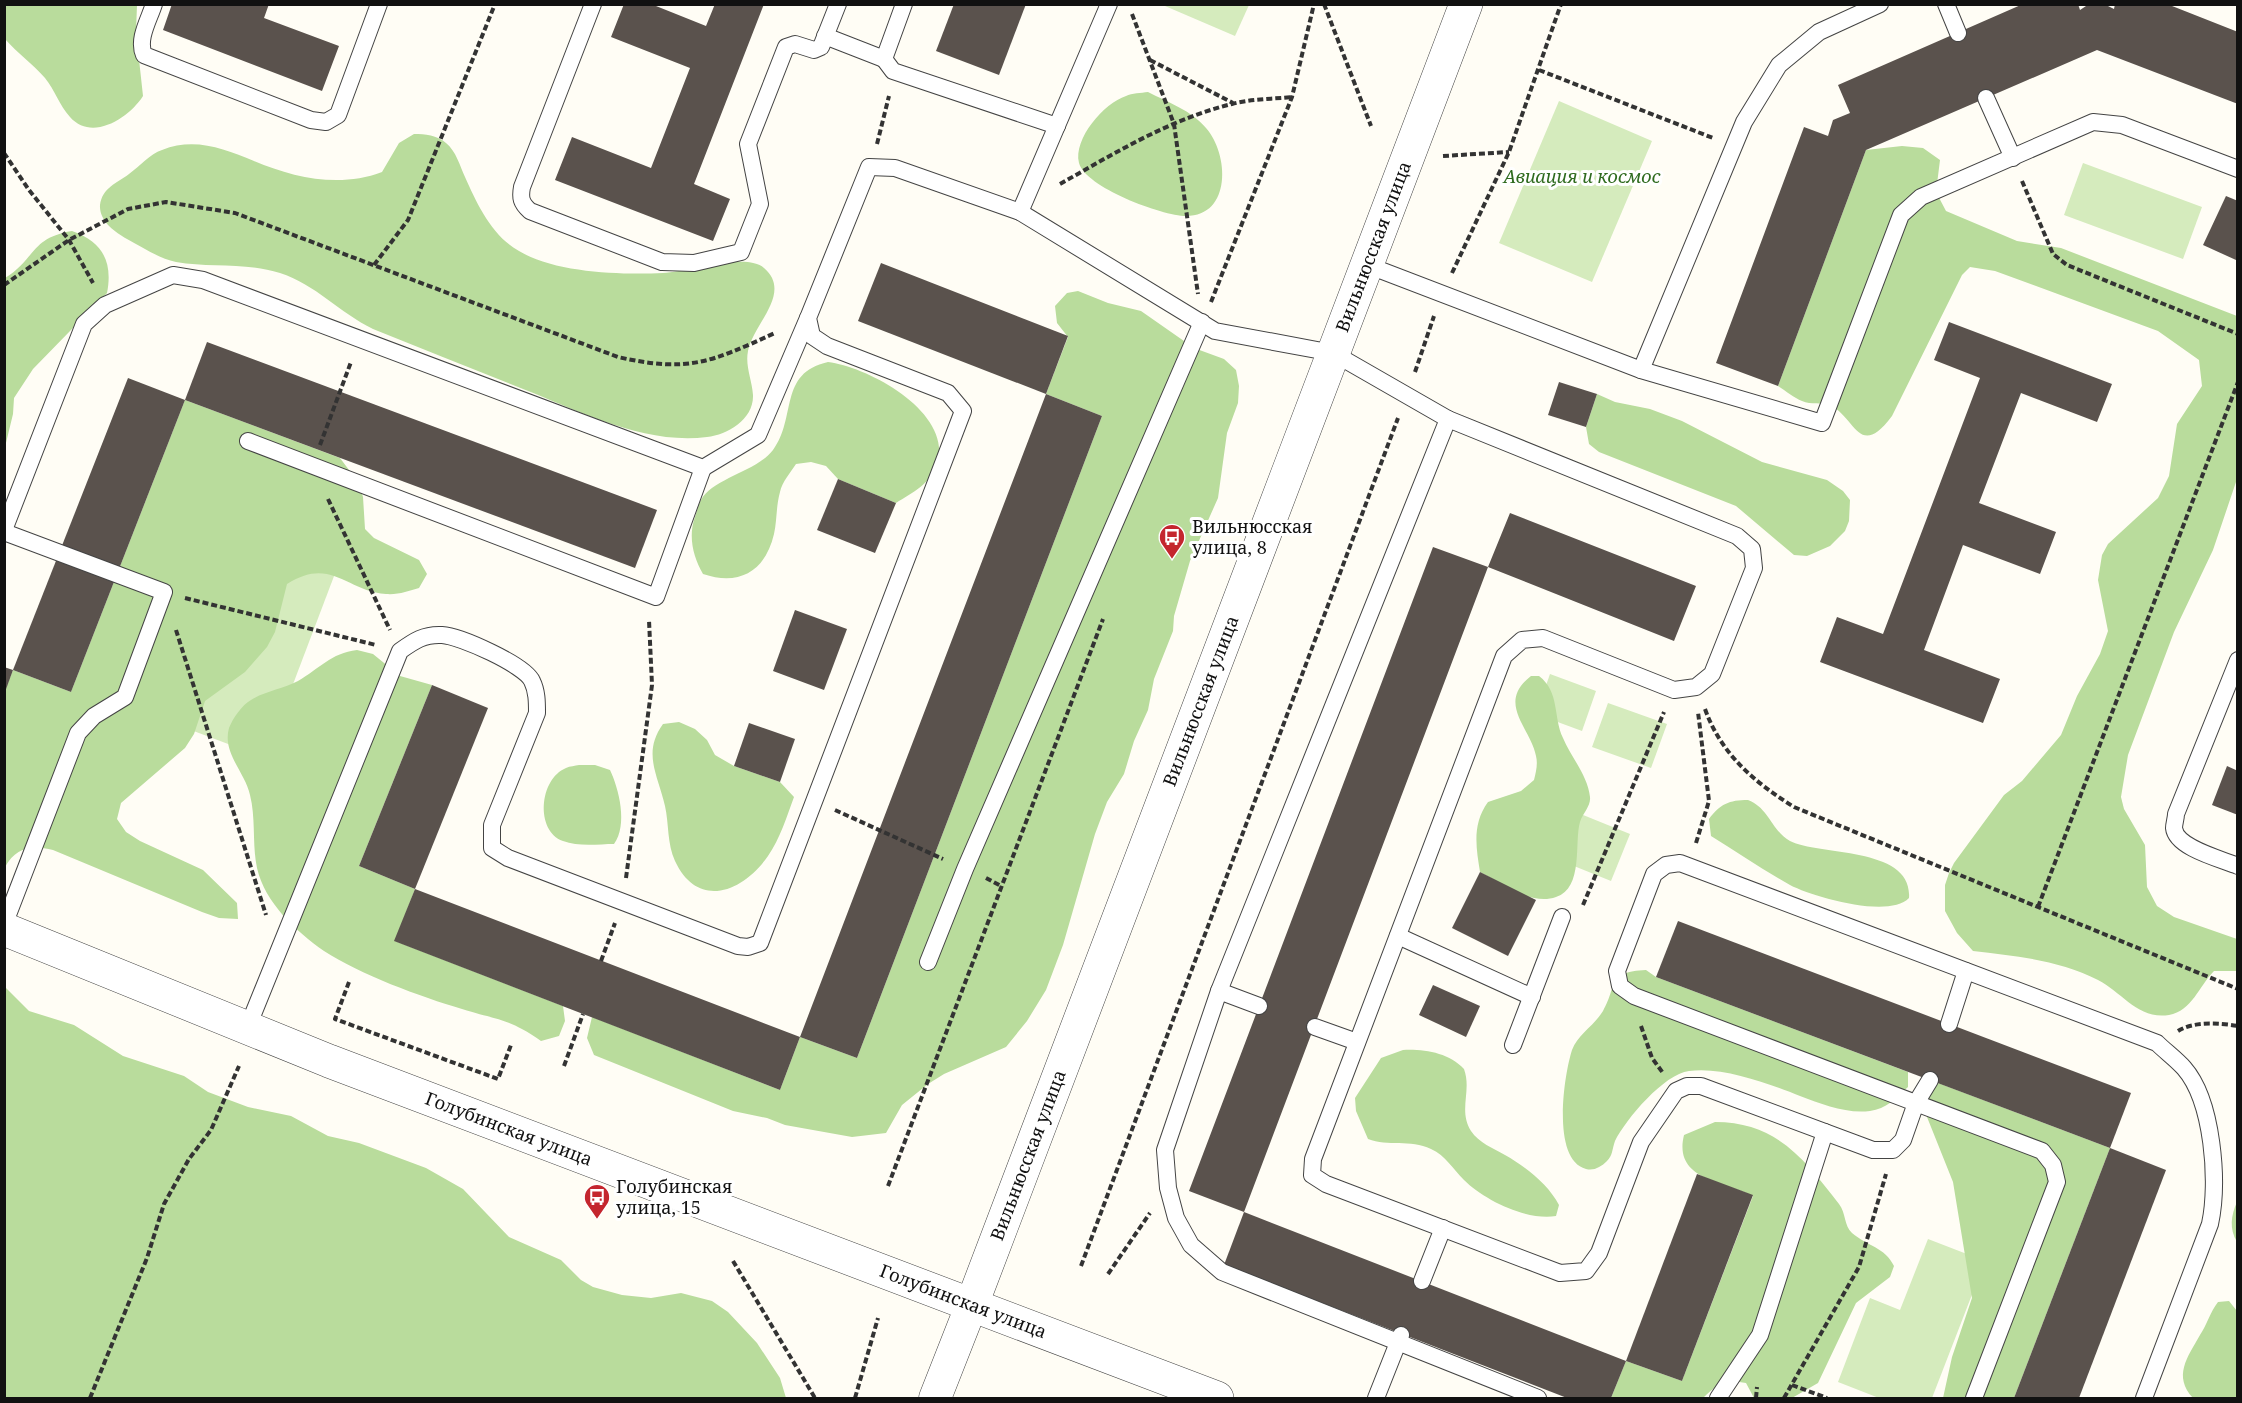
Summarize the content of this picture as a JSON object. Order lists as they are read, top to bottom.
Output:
{
  "streets": {
    "street": ["Вильнюсская улица", "Голубинская улица"]
  },
  "crossings": [
    ["Вильнюсская улица", "Голубинская улица"]
  ],
  "parks": ["Авиация и космос"],
  "places": {
    "bus stop": ["Вильнюсская улица, 8", "Голубинская улица, 15"]
  }
}
